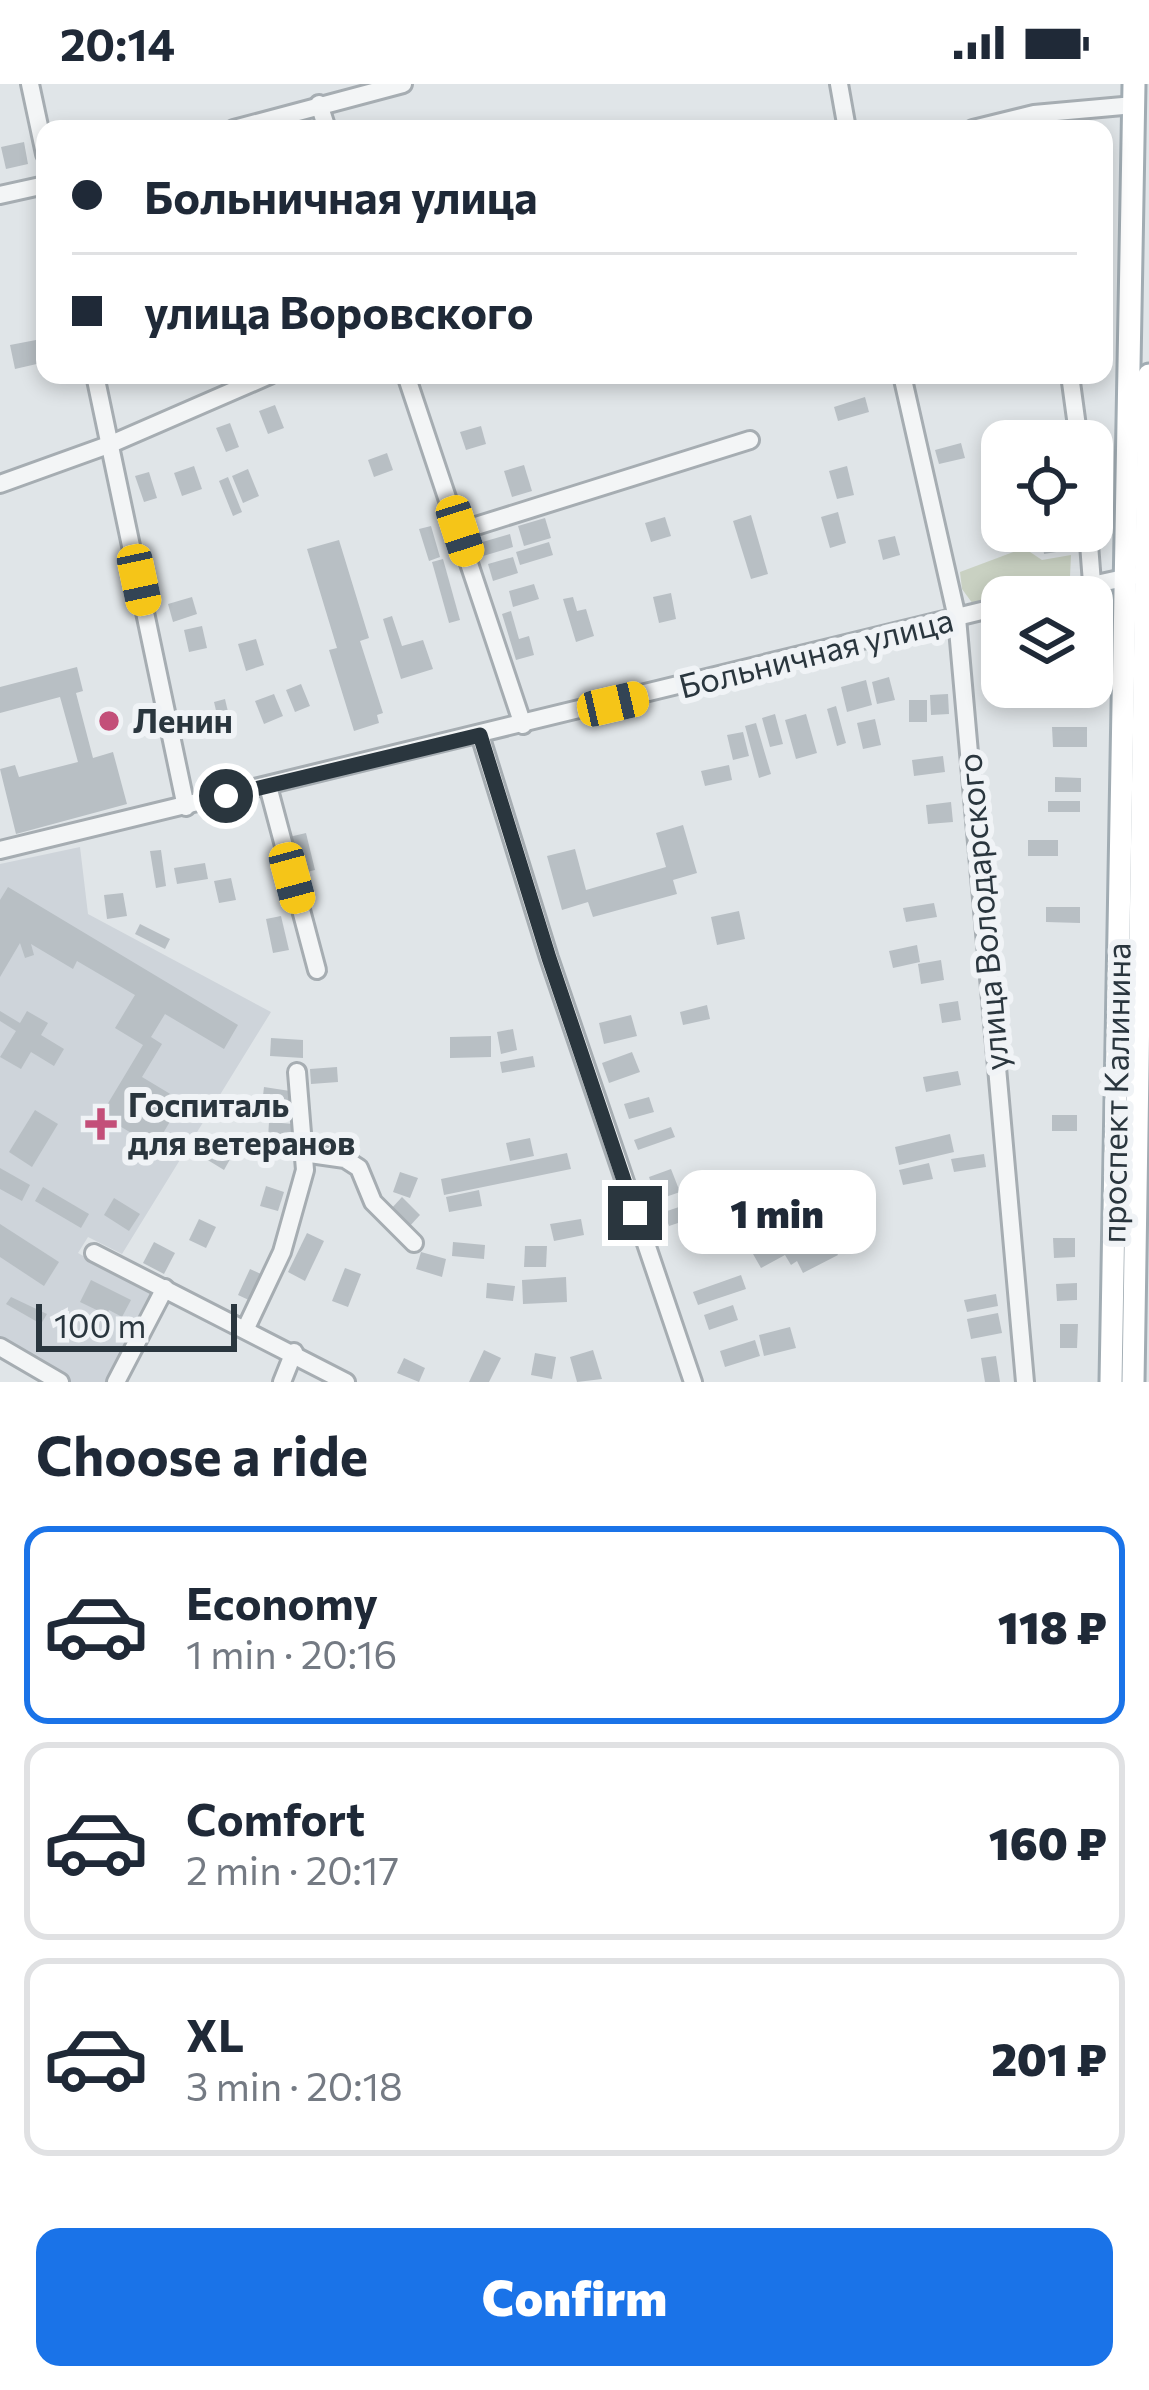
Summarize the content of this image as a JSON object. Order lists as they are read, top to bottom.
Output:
{
  "streets": {
    "main road": ["проспект Калинина"],
    "street": ["Больничная улица", "улица Володарского"]
  },
  "crossings": [
    ["Больничная улица", "улица Володарского"]
  ],
  "places": {
    "other": ["Ленин"],
    "health": ["Госпиталь для ветеранов"]
  },
  "scale_bar": "100 m",
  "page": {
    "status": "20:14",
    "banner": ["Больничная улица", "улица Воровского"],
    "bubble": "1 min",
    "scale": "100 m",
    "heading": "Choose a ride",
    "list": [
      {
        "name": "Economy",
        "note": "1 min · 20:16",
        "value": "118 ₽"
      },
      {
        "name": "Comfort",
        "note": "2 min · 20:17",
        "value": "160 ₽"
      },
      {
        "name": "XL",
        "note": "3 min · 20:18",
        "value": "201 ₽"
      }
    ],
    "buttons": "Confirm"
  }
}
